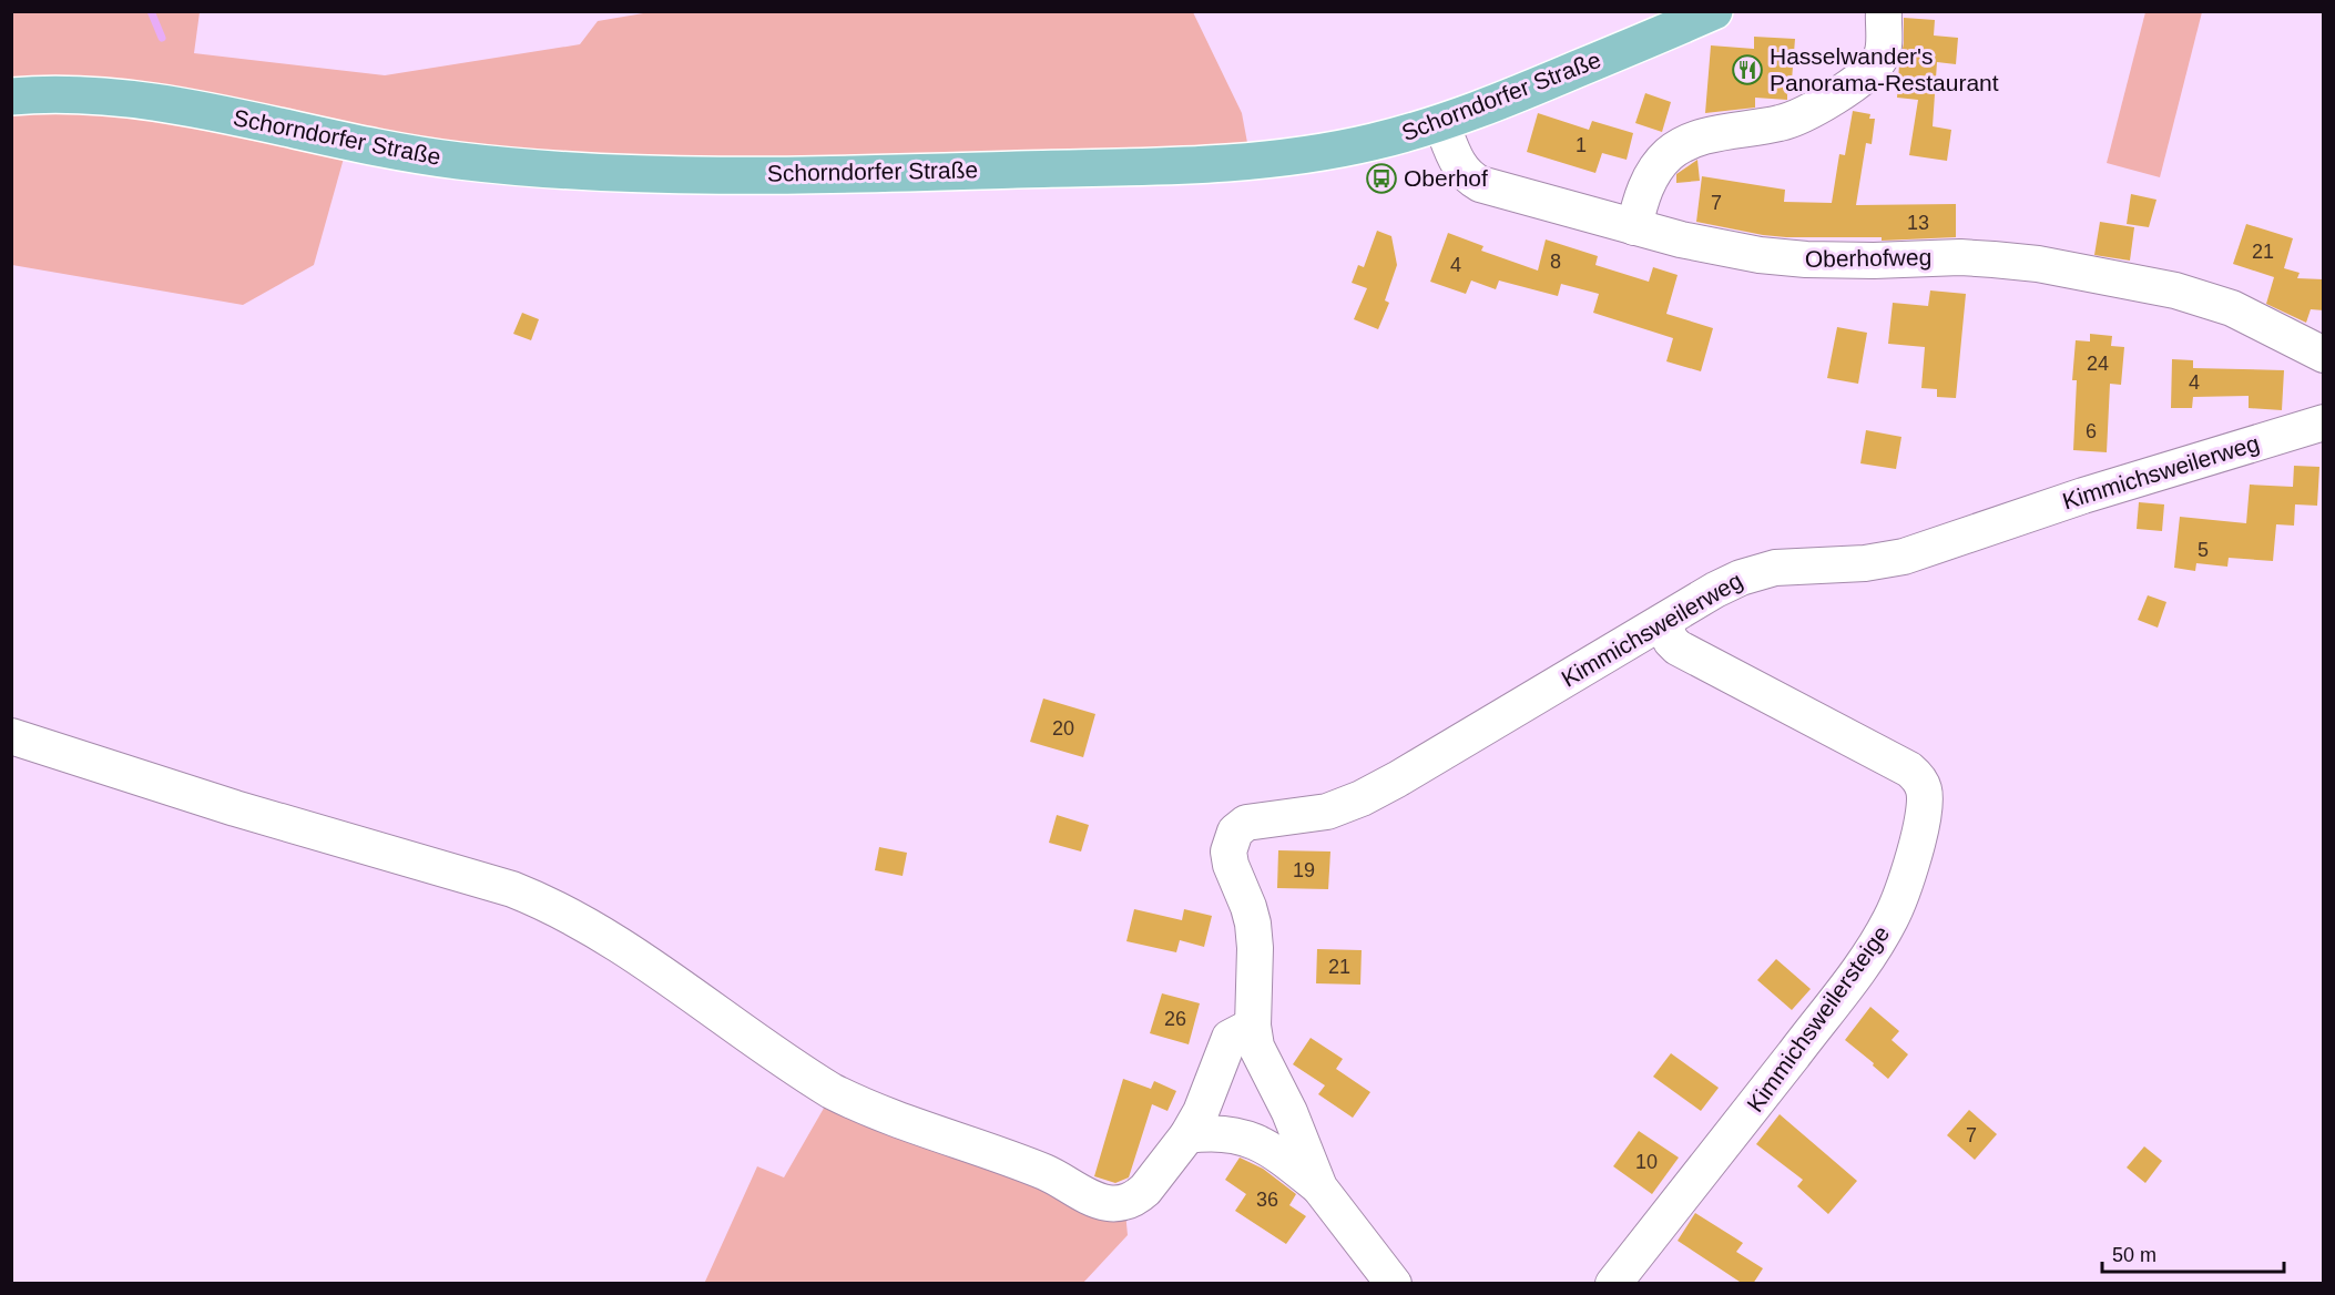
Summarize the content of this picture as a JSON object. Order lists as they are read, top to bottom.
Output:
{
  "streets": {
    "main road": ["Schorndorfer Straße"],
    "street": ["Oberhofweg", "Kimmichsweilerweg", "Kimmichsweilersteige"]
  },
  "crossings": [
    ["Schorndorfer Straße", "Oberhofweg"],
    ["Kimmichsweilerweg", "Kimmichsweilersteige"]
  ],
  "places": {
    "restaurant": ["Hasselwander's Panorama-Restaurant"],
    "bus stop": ["Oberhof"]
  },
  "house_numbers": [
    "1",
    "7",
    "13",
    "21",
    "8",
    "4",
    "24",
    "4",
    "6",
    "5",
    "20",
    "19",
    "21",
    "26",
    "7",
    "10",
    "36"
  ],
  "scale_bar": "50 m"
}
